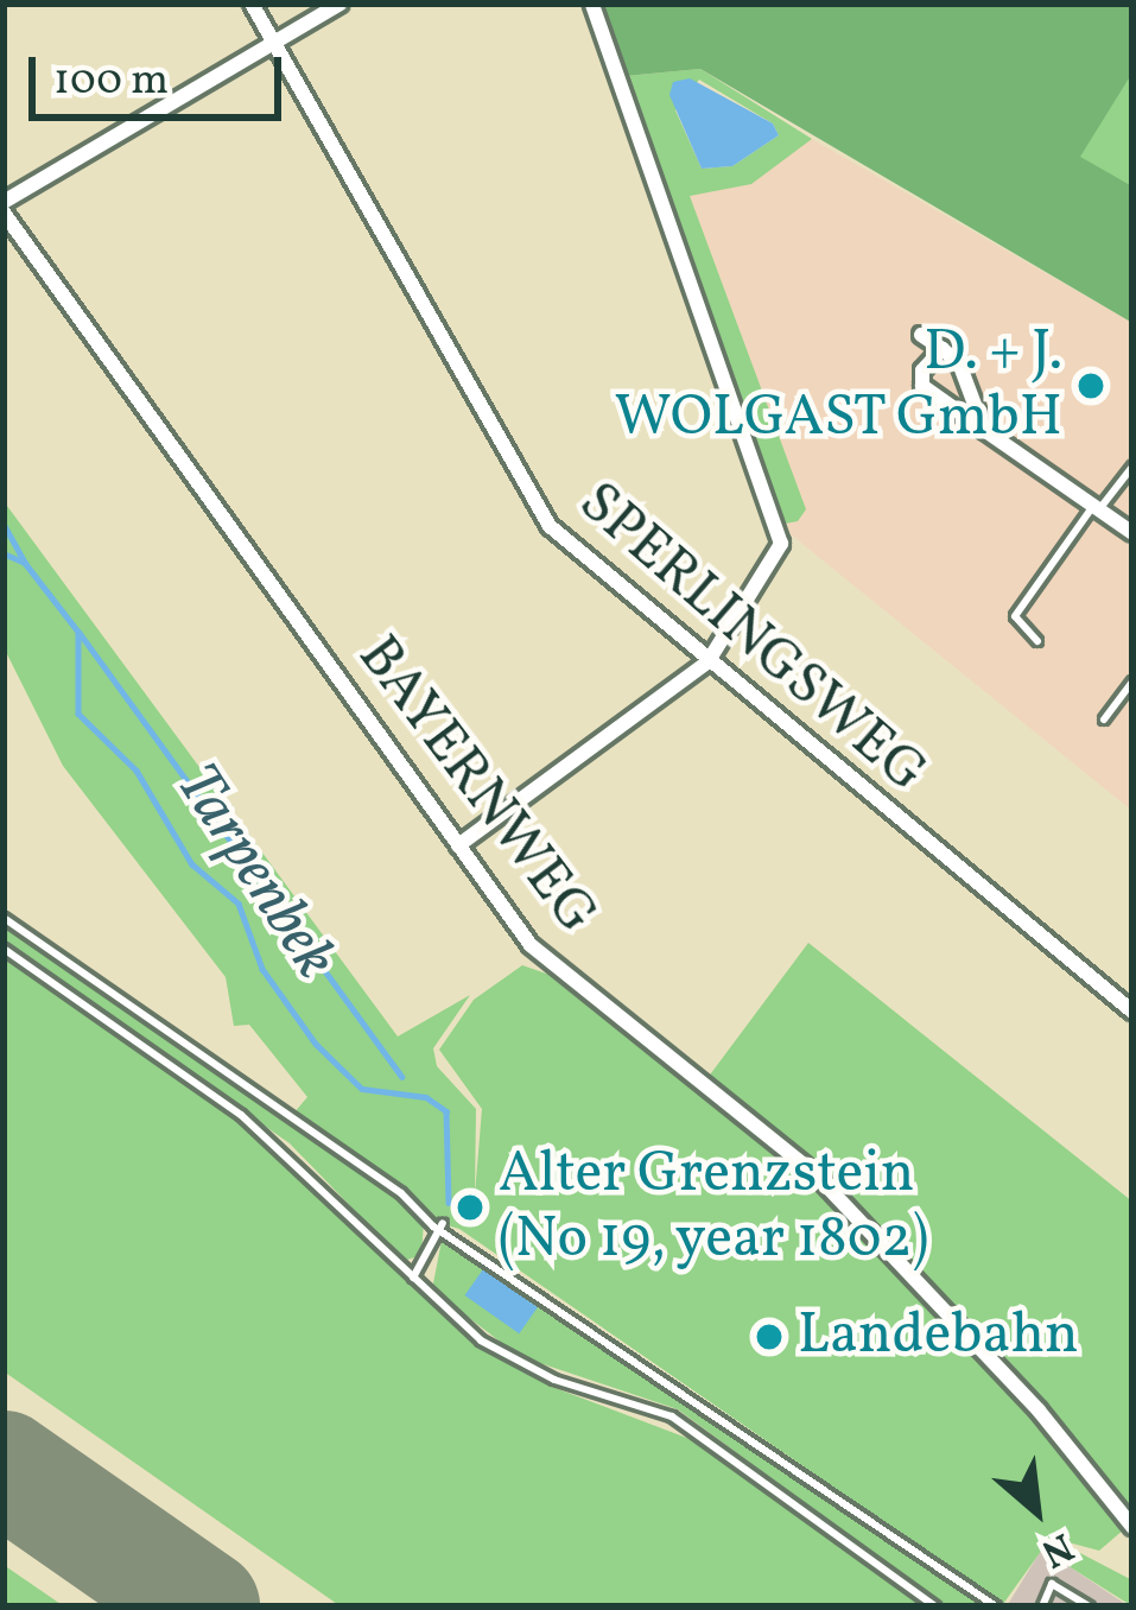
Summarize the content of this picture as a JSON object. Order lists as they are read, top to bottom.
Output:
{
  "streets": {
    "street": ["SPERLINGSWEG", "BAYERNWEG"]
  },
  "water": ["Tarpenbek"],
  "places": ["D. + J. WOLGAST GmbH", "Alter Grenzstein (No 19, year 1802)", "Landebahn"],
  "scale_bar": "100 m",
  "north": "bottom right"
}
